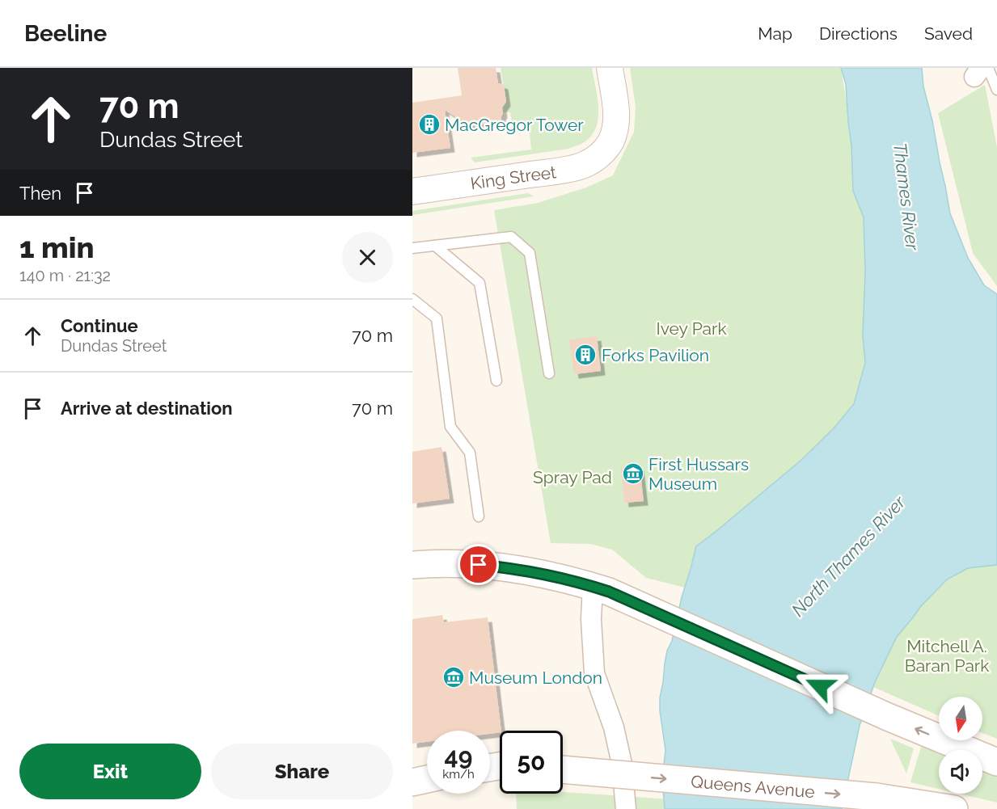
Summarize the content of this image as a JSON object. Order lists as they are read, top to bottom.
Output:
{
  "streets": {
    "main road": ["Queens Avenue"],
    "street": ["King Street"]
  },
  "water": ["Thames River", "North Thames River"],
  "parks": ["Ivey Park", "Spray Pad", "Mitchell A. Baran Park"],
  "places": {
    "building": ["MacGregor Tower", "Forks Pavilion"],
    "museum": ["First Hussars Museum", "Museum London"]
  },
  "north": "bottom",
  "page": {
    "header": "Beeline",
    "nav": ["Map", "Directions", "Saved"],
    "turn": ["70 m", "Dundas Street"],
    "then": "Then",
    "heading": ["1 min", "140 m · 21:32"],
    "list": [
      {
        "name": "Continue",
        "note": "Dundas Street",
        "value": "70 m"
      },
      {
        "name": "Arrive at destination",
        "value": "70 m"
      }
    ],
    "speed": "49 km/h",
    "limit": "50",
    "buttons": ["Exit", "Share"]
  }
}
